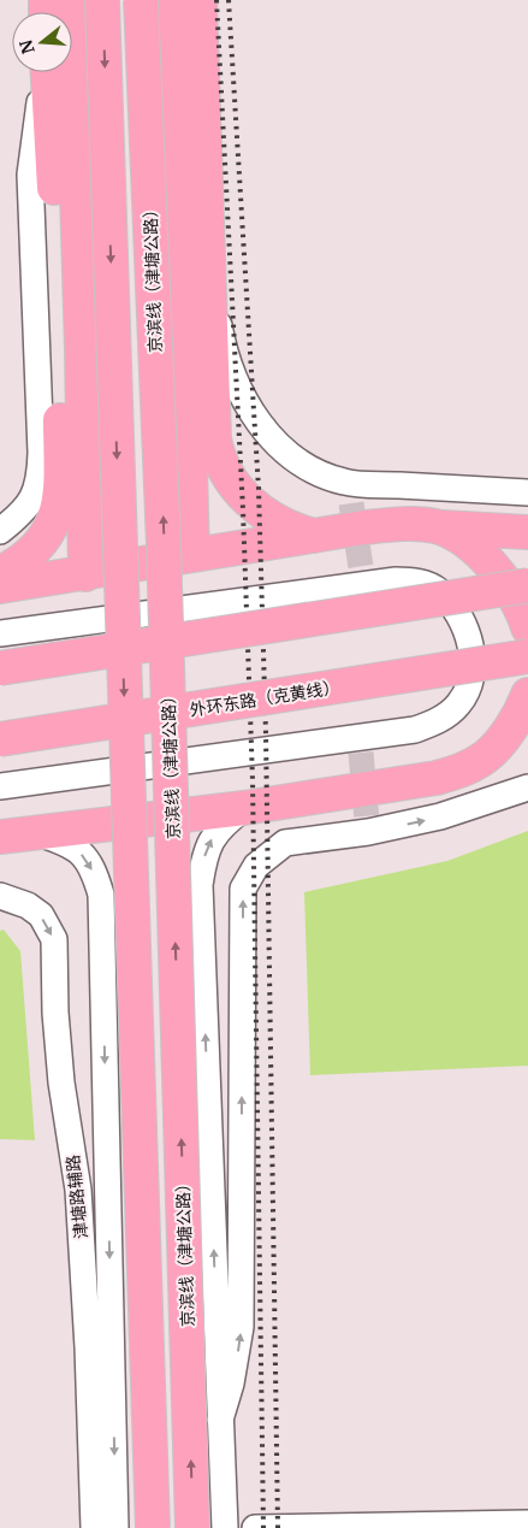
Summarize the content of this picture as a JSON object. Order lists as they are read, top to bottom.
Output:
{
  "streets": {
    "highway": ["京滨线（津塘公路）", "外环东路（克黄线）"],
    "street": ["津塘路辅路"]
  },
  "north": "left"
}
